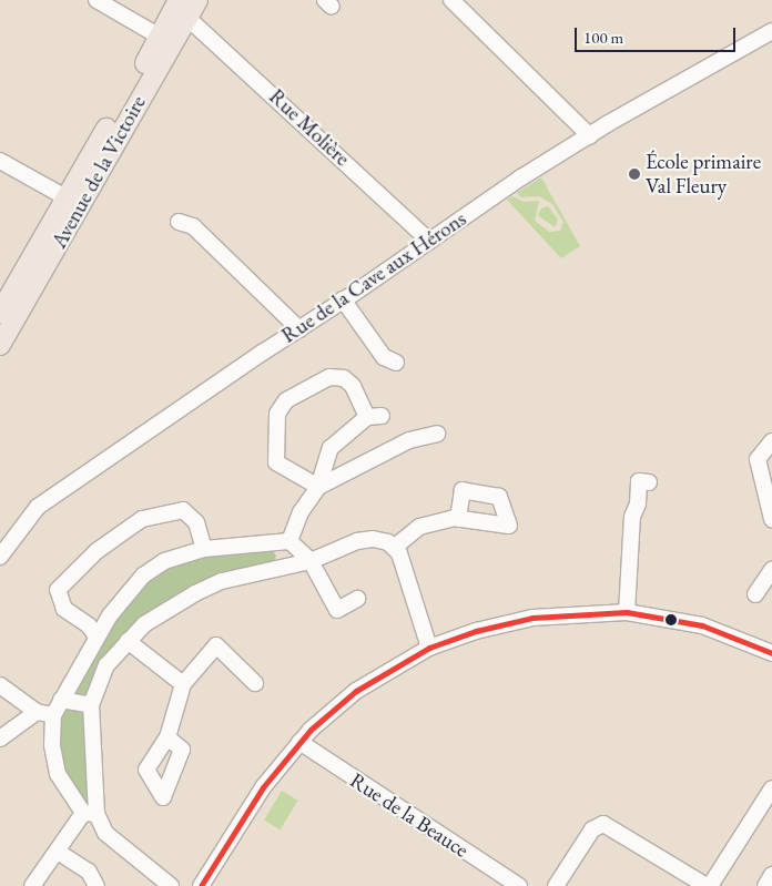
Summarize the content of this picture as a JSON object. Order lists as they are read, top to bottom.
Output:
{
  "streets": {
    "main road": ["Avenue de la Victoire"],
    "street": ["Rue Molière", "Rue de la Cave aux Hérons", "Rue de la Beauce"]
  },
  "crossings": [
    ["Rue Molière", "Avenue de la Victoire"],
    ["Rue Molière", "Rue de la Cave aux Hérons"]
  ],
  "places": ["École primaire Val Fleury"],
  "scale_bar": "100 m"
}
